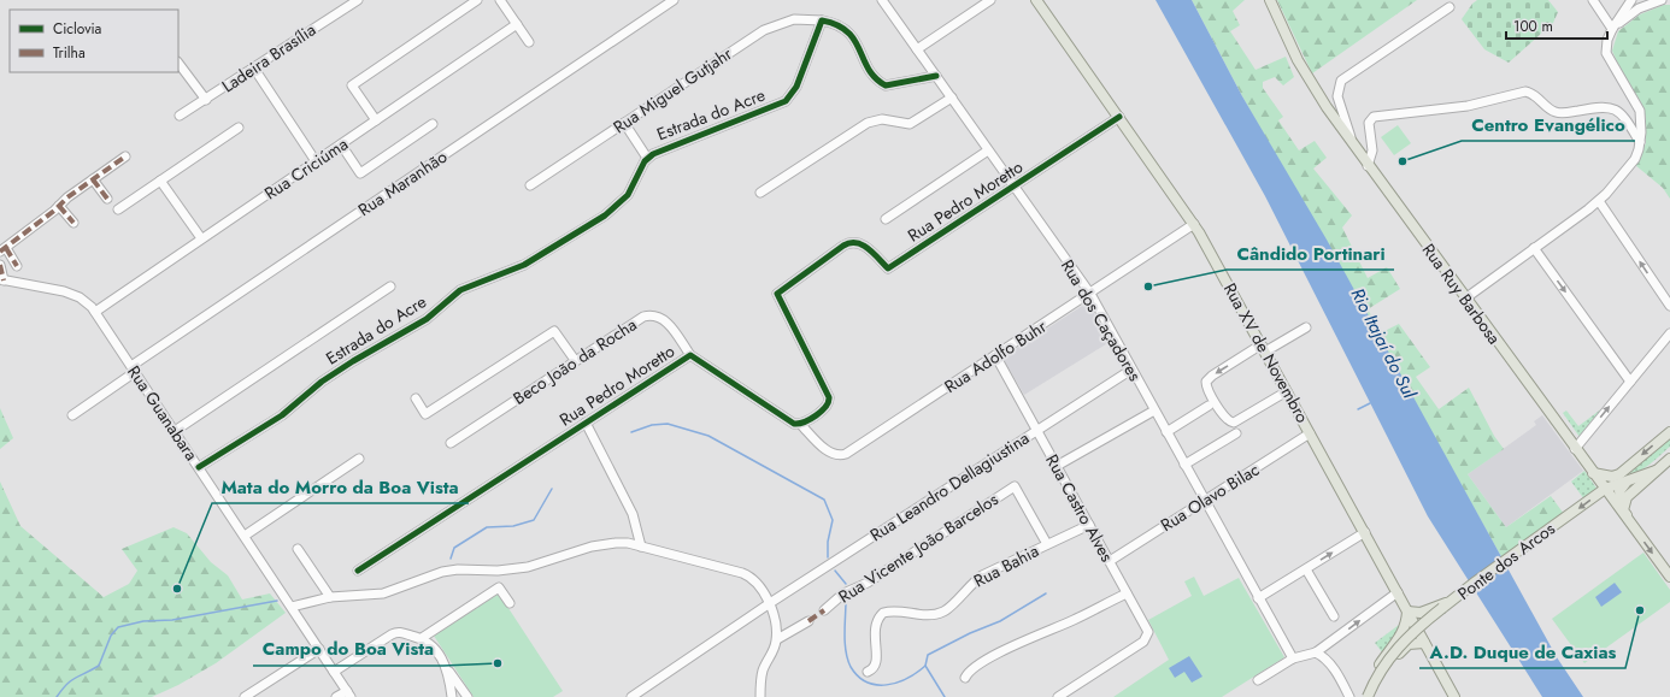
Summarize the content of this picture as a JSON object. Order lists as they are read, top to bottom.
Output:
{
  "streets": {
    "main road": ["Rua Ruy Barbosa", "Rua XV de Novembro", "Ponte dos Arcos"],
    "street": [
      "Ladeira Brasília",
      "Rua Miguel Gutjahr",
      "Estrada do Acre",
      "Rua Criciúma",
      "Rua Maranhão",
      "Rua Pedro Moretto",
      "Rua dos Caçadores",
      "Rua Adolfo Buhr",
      "Beco João da Rocha",
      "Rua Guanabara",
      "Rua Leandro Dellagiustina",
      "Rua Olavo Bilac",
      "Rua Castro Alves",
      "Rua Vicente João Barcelos",
      "Rua Bahia"
    ]
  },
  "crossings": [
    ["Rua Miguel Gutjahr", "Estrada do Acre"],
    ["Estrada do Acre", "Rua Guanabara"],
    ["Rua Criciúma", "Rua Guanabara"],
    ["Rua Maranhão", "Rua Guanabara"],
    ["Rua Pedro Moretto", "Rua dos Caçadores"],
    ["Rua Pedro Moretto", "Rua XV de Novembro"],
    ["Rua Pedro Moretto", "Rua Adolfo Buhr"],
    ["Rua Pedro Moretto", "Beco João da Rocha"],
    ["Rua Ruy Barbosa", "Ponte dos Arcos"],
    ["Rua dos Caçadores", "Rua Adolfo Buhr"],
    ["Rua dos Caçadores", "Rua Leandro Dellagiustina"],
    ["Rua dos Caçadores", "Rua Olavo Bilac"],
    ["Rua XV de Novembro", "Rua Adolfo Buhr"],
    ["Rua XV de Novembro", "Rua Olavo Bilac"],
    ["Rua Adolfo Buhr", "Rua Castro Alves"],
    ["Rua Leandro Dellagiustina", "Rua Castro Alves"],
    ["Rua Olavo Bilac", "Rua Castro Alves"],
    ["Rua Castro Alves", "Rua Bahia"],
    ["Rua Vicente João Barcelos", "Rua Bahia"]
  ],
  "one_way": ["Ponte dos Arcos"],
  "water": ["Rio Itajaí do Sul"],
  "places": [
    "Centro Evangélico",
    "Cândido Portinari",
    "Mata do Morro da Boa Vista",
    "A.D. Duque de Caxias",
    "Campo do Boa Vista"
  ],
  "legend": ["Ciclovia", "Trilha"],
  "scale_bar": "100 m"
}
